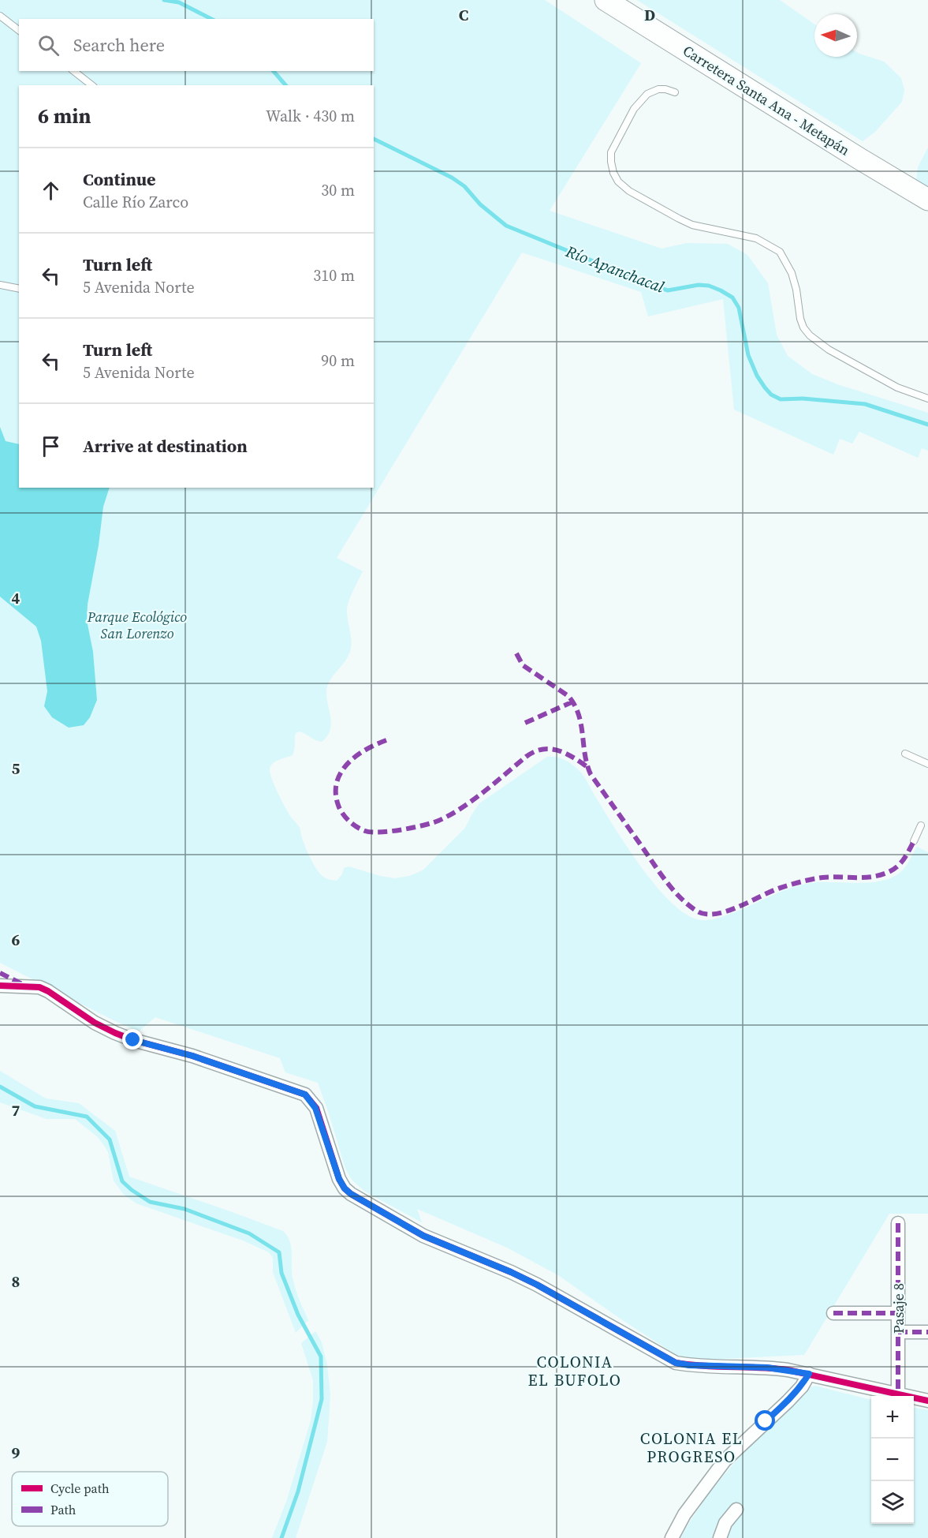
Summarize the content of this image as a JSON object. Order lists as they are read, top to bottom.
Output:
{
  "streets": {
    "main road": ["Carretera Santa Ana - Metapán"],
    "street": ["Pasaje 8"]
  },
  "districts": ["COLONIA EL BUFOLO", "COLONIA EL PROGRESO"],
  "water": ["Río Apanchacal"],
  "parks": ["Parque Ecológico San Lorenzo"],
  "legend": ["Cycle path", "Path"],
  "north": "left",
  "page": {
    "search": "Search here",
    "heading": ["6 min", "Walk · 430 m"],
    "list": [
      ["Continue", "Calle Río Zarco", "30 m"],
      ["Turn left", "5 Avenida Norte", "310 m"],
      ["Turn left", "5 Avenida Norte", "90 m"],
      "Arrive at destination"
    ],
    "map_buttons": ["+", "−"]
  },
  "grid": {
    "columns": ["C", "D"],
    "rows": [
      "4",
      "5",
      "6",
      "7",
      "8",
      "9"
    ]
  }
}
